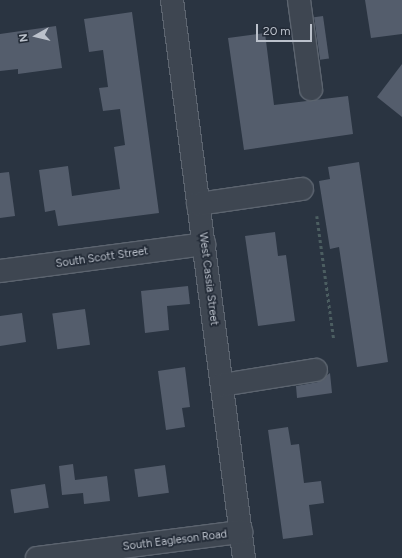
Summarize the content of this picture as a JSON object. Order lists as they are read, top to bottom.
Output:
{
  "streets": {
    "street": ["South Scott Street", "West Cassia Street", "South Eagleson Road"]
  },
  "crossings": [
    ["South Scott Street", "West Cassia Street"],
    ["West Cassia Street", "South Eagleson Road"]
  ],
  "scale_bar": "20 m",
  "north": "left"
}
